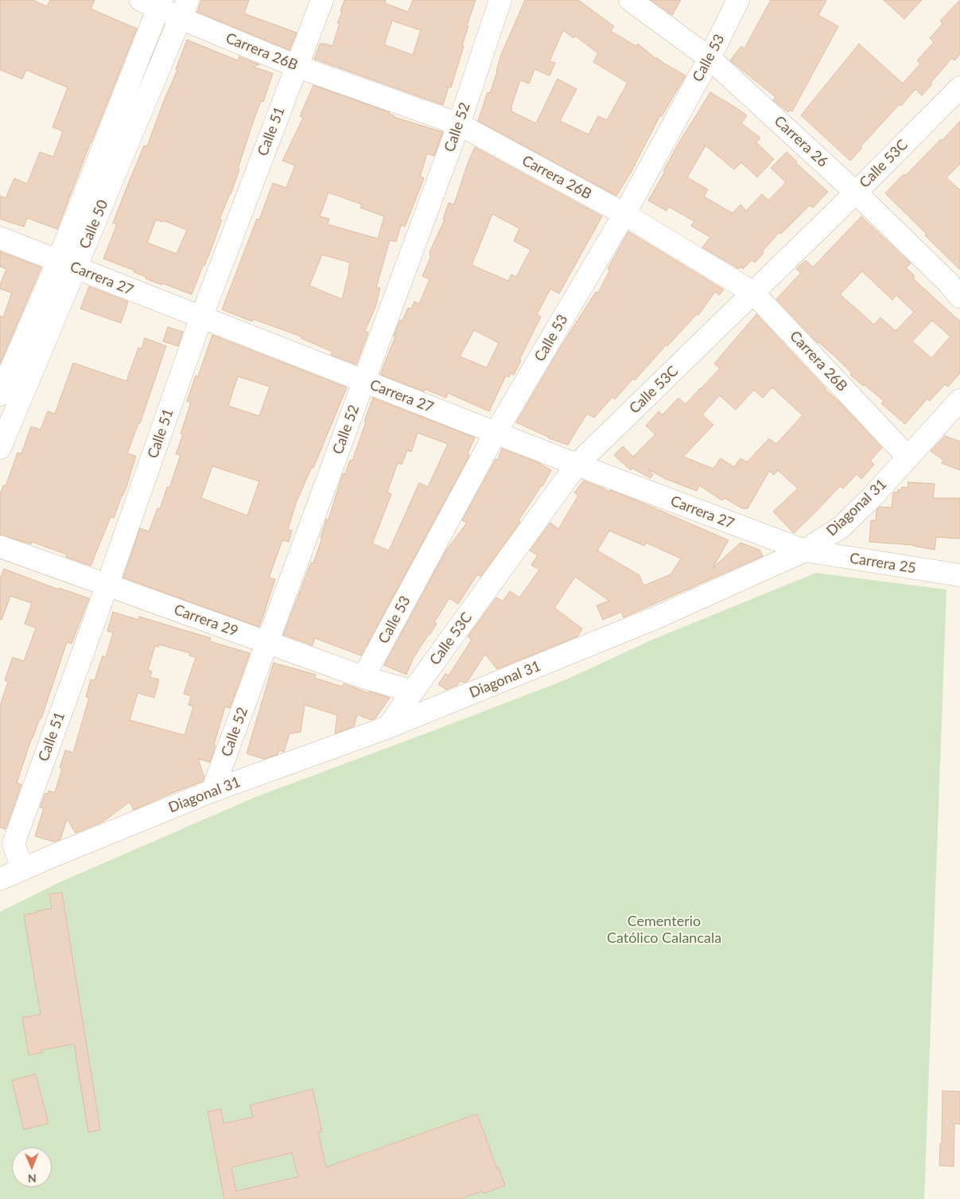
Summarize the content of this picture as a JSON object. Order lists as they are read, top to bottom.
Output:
{
  "streets": {
    "street": [
      "Carrera 26B",
      "Calle 53",
      "Calle 52",
      "Calle 51",
      "Carrera 26",
      "Calle 53C",
      "Calle 50",
      "Carrera 27",
      "Diagonal 31",
      "Carrera 25",
      "Carrera 29"
    ]
  },
  "crossings": [
    ["Carrera 26B", "Calle 53"],
    ["Carrera 26B", "Calle 52"],
    ["Carrera 26B", "Calle 51"],
    ["Carrera 26B", "Calle 53C"],
    ["Carrera 26B", "Calle 50"],
    ["Carrera 26B", "Diagonal 31"],
    ["Calle 53", "Carrera 26"],
    ["Calle 53", "Carrera 27"],
    ["Calle 53", "Carrera 29"],
    ["Calle 52", "Carrera 27"],
    ["Calle 52", "Diagonal 31"],
    ["Calle 52", "Carrera 29"],
    ["Calle 51", "Carrera 27"],
    ["Calle 51", "Diagonal 31"],
    ["Calle 51", "Carrera 29"],
    ["Carrera 26", "Calle 53C"],
    ["Calle 53C", "Carrera 27"],
    ["Calle 53C", "Diagonal 31"],
    ["Calle 53C", "Carrera 29"],
    ["Calle 50", "Carrera 27"],
    ["Carrera 27", "Diagonal 31"],
    ["Carrera 27", "Carrera 25"],
    ["Diagonal 31", "Carrera 25"]
  ],
  "parks": ["Cementerio Católico Calancala"],
  "north": "bottom"
}
